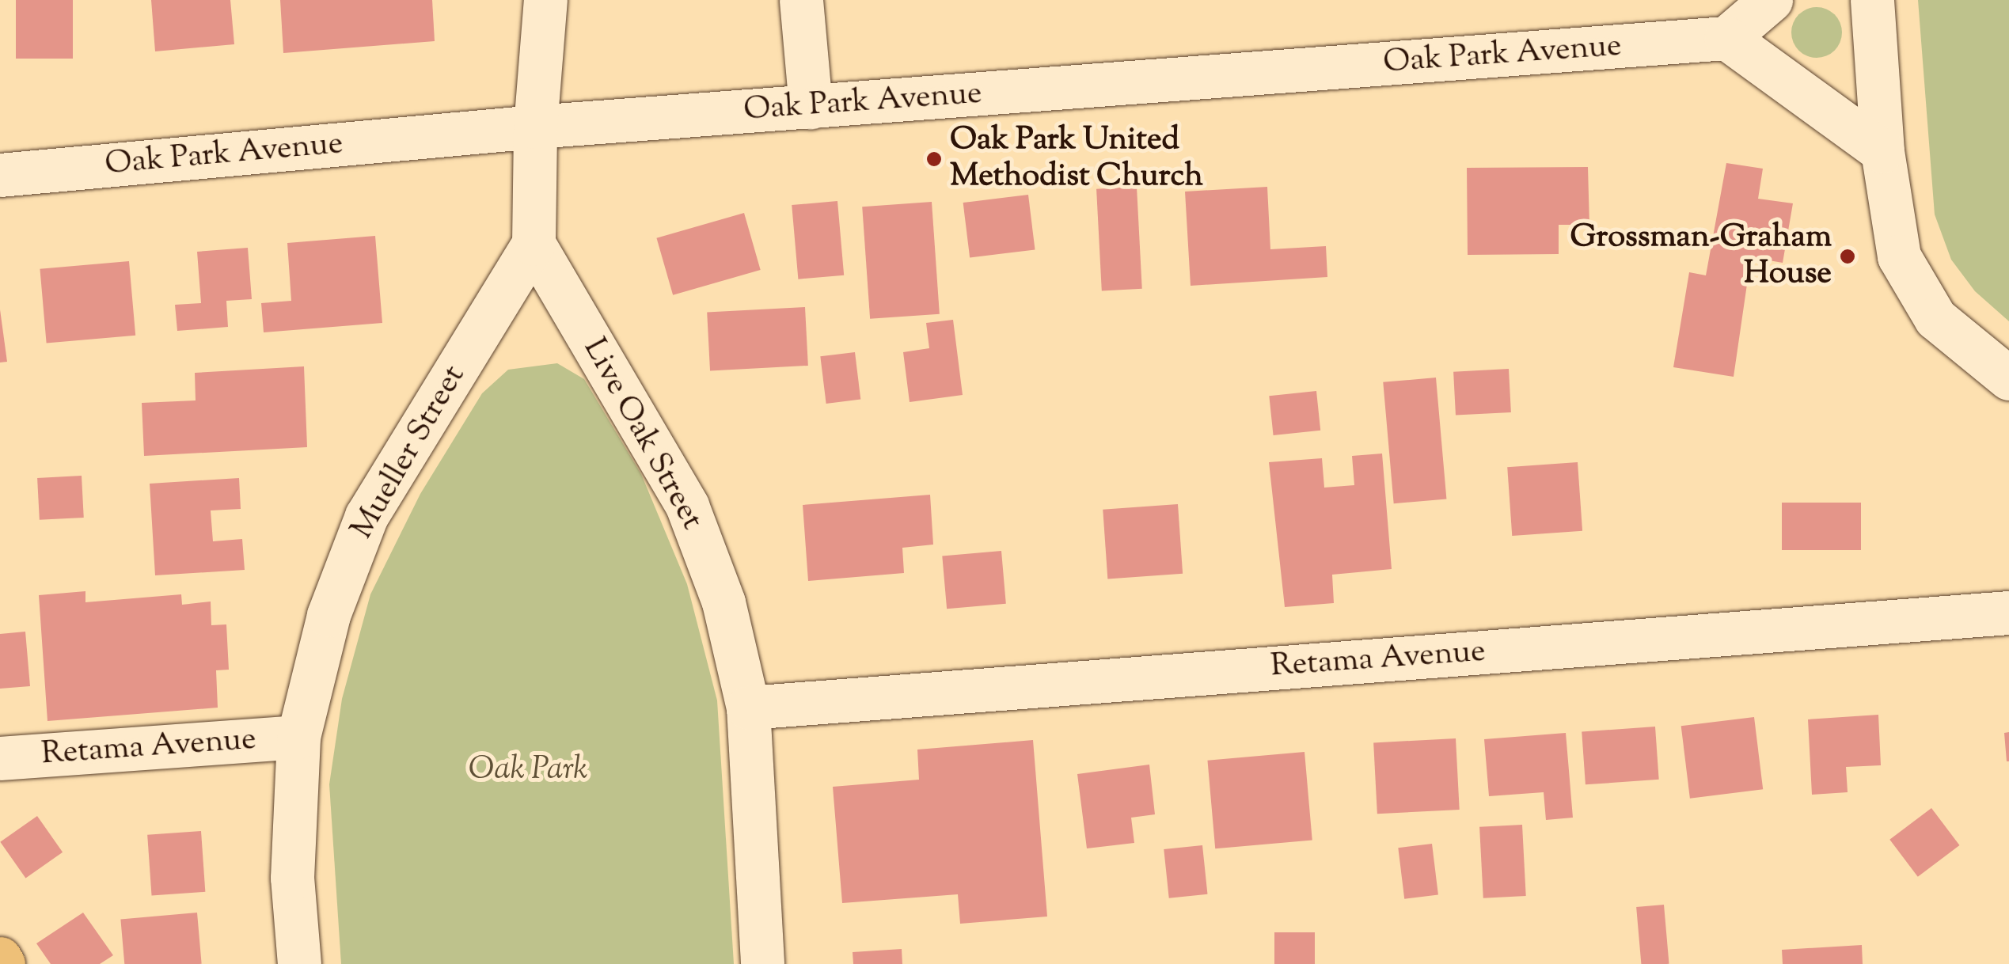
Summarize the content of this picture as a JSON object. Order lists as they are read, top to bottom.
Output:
{
  "streets": {
    "street": [
      "Oak Park Avenue",
      "Live Oak Street",
      "Mueller Street",
      "Retama Avenue"
    ]
  },
  "crossings": [
    ["Live Oak Street", "Mueller Street"],
    ["Live Oak Street", "Retama Avenue"],
    ["Mueller Street", "Retama Avenue"]
  ],
  "parks": ["Oak Park"],
  "places": ["Oak Park United Methodist Church", "Grossman-Graham House"]
}
